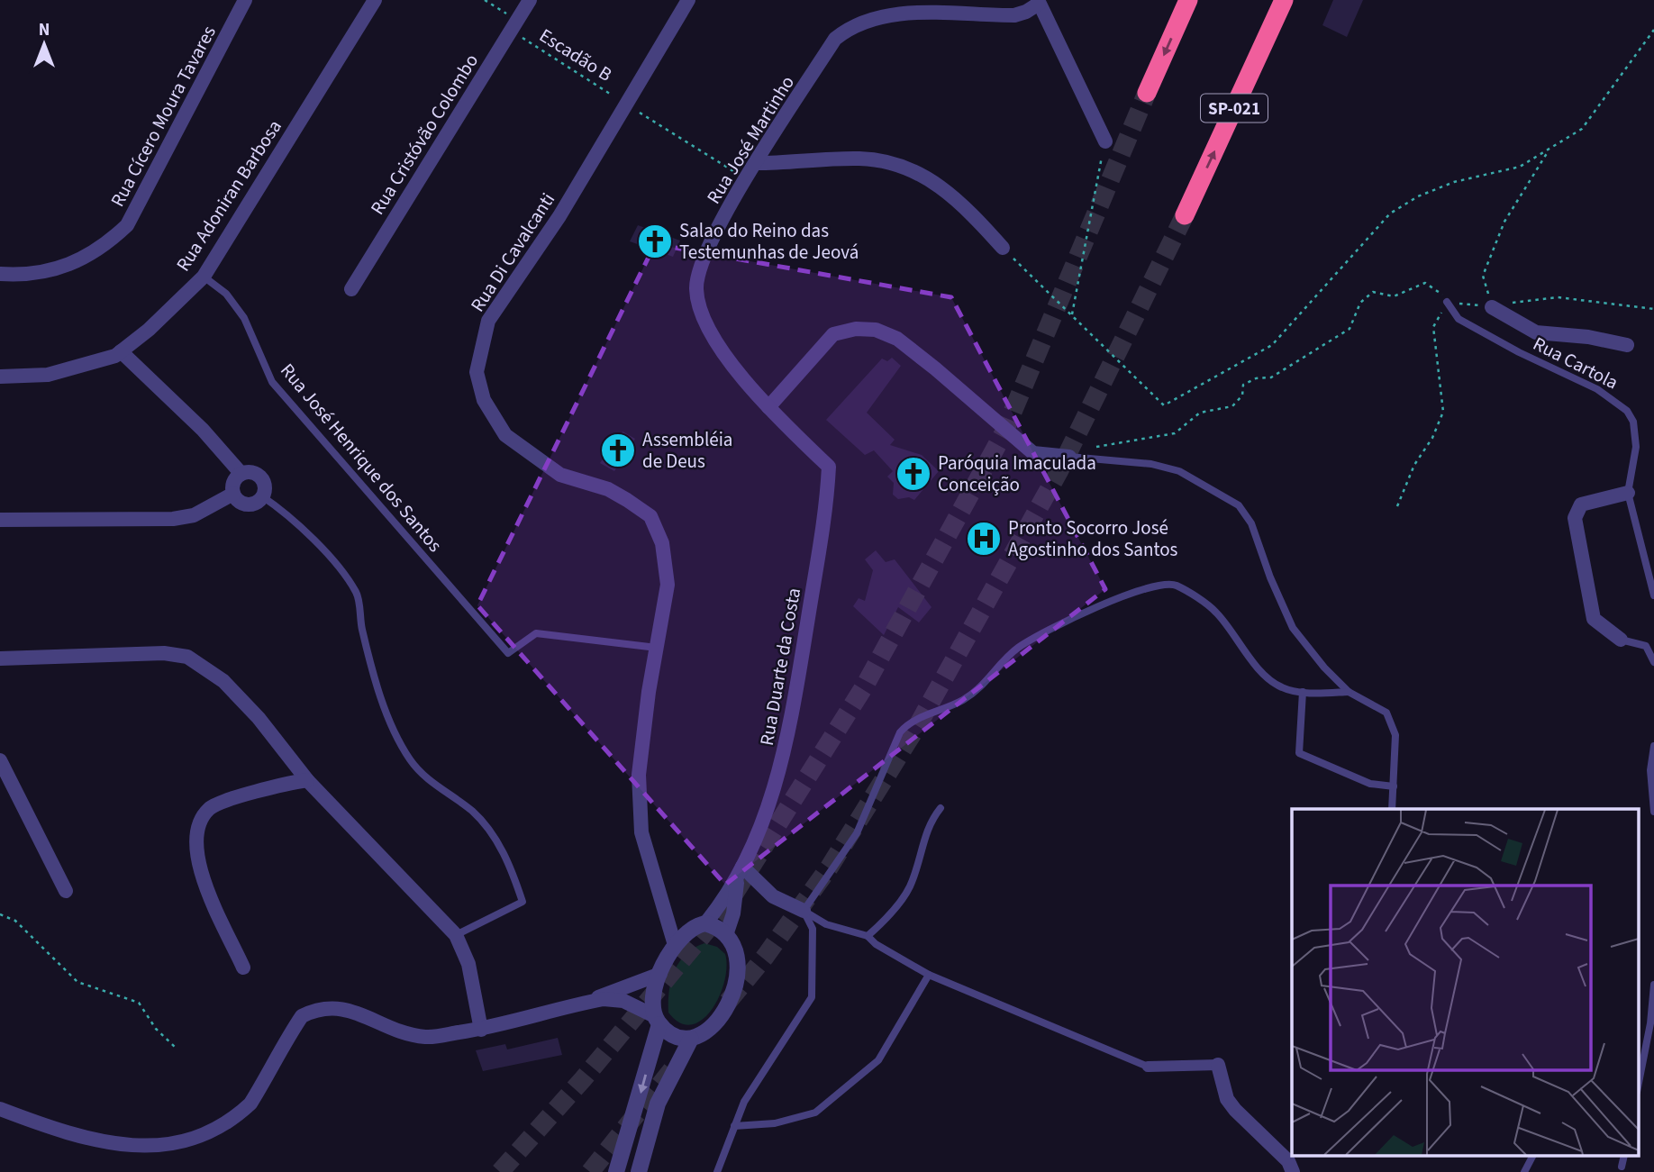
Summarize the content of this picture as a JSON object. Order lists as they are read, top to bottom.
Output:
{
  "streets": {
    "highway": ["SP-021"],
    "street": [
      "Rua Cícero Moura Tavares",
      "Rua Cristóvão Colombo",
      "Rua José Martinho",
      "Rua Adoniran Barbosa",
      "Rua Di Cavalcanti",
      "Rua Duarte da Costa"
    ],
    "lane": ["Rua Cartola", "Rua José Henrique dos Santos"],
    "path": ["Escadão B"]
  },
  "crossings": [
    ["Escadão B", "Rua Cristóvão Colombo"],
    ["Escadão B", "Rua José Martinho"],
    ["Escadão B", "Rua Di Cavalcanti"],
    ["Rua José Martinho", "Rua Duarte da Costa"],
    ["Rua Adoniran Barbosa", "Rua José Henrique dos Santos"],
    ["Rua Di Cavalcanti", "Rua José Henrique dos Santos"],
    ["Rua Di Cavalcanti", "Rua Duarte da Costa"]
  ],
  "places": {
    "church": ["Salao do Reino das Testemunhas de Jeová", "Assembléia de Deus", "Paróquia Imaculada Conceição"],
    "hospital": ["Pronto Socorro José Agostinho dos Santos"]
  },
  "north": "top"
}
